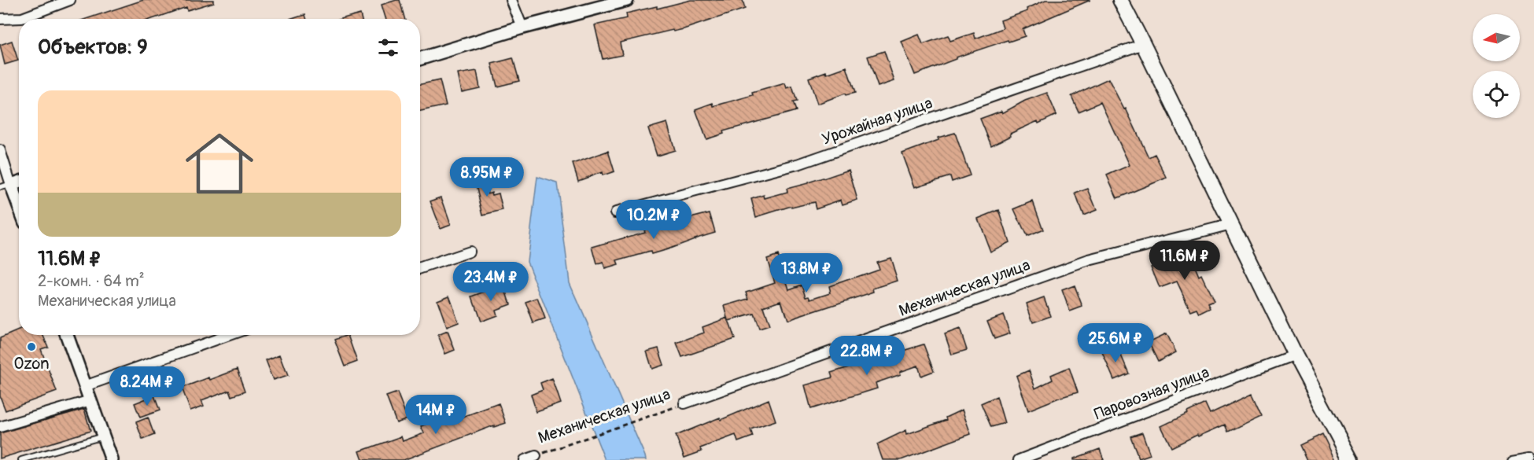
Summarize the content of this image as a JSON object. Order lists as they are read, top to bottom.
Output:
{
  "streets": {
    "street": ["Урожайная улица", "Механическая улица", "Паровозная улица"]
  },
  "places": ["Ozon"],
  "north": "left",
  "page": {
    "heading": "Объектов: 9",
    "list": [
      {
        "name": "11.6M ₽",
        "note": "2-комн. · 64 m² · Механическая улица"
      }
    ],
    "price": [
      "8.95M ₽",
      "10.2M ₽",
      "11.6M ₽",
      "13.8M ₽",
      "23.4M ₽",
      "25.6M ₽",
      "22.8M ₽",
      "8.24M ₽",
      "14M ₽"
    ]
  }
}
